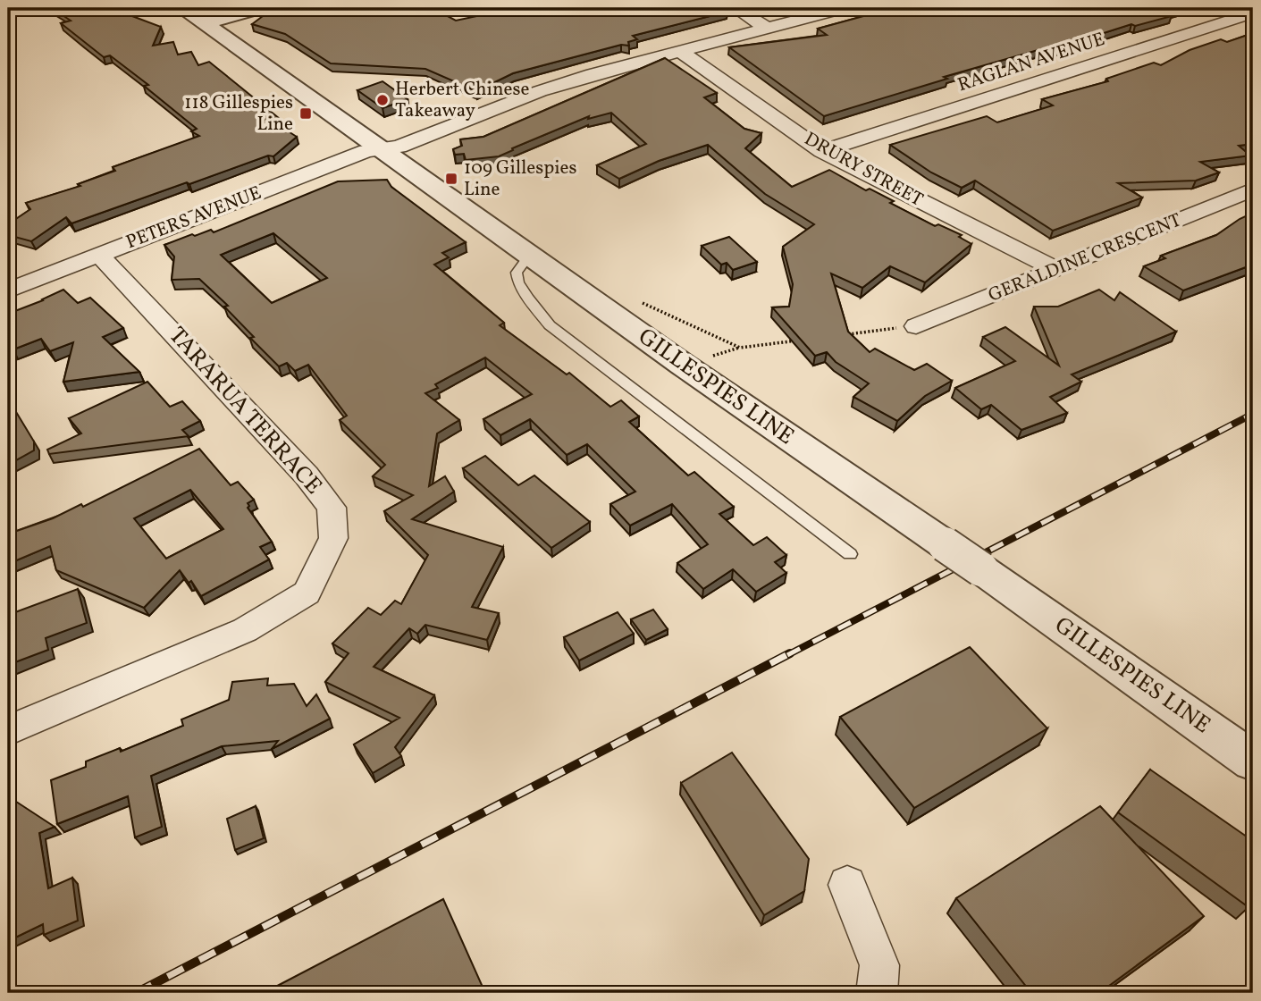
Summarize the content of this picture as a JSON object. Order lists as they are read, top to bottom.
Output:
{
  "streets": {
    "street": [
      "RAGLAN AVENUE",
      "DRURY STREET",
      "PETERS AVENUE",
      "GERALDINE CRESCENT",
      "GILLESPIES LINE",
      "TARARUA TERRACE"
    ]
  },
  "crossings": [
    ["RAGLAN AVENUE", "DRURY STREET"],
    ["DRURY STREET", "PETERS AVENUE"],
    ["DRURY STREET", "GERALDINE CRESCENT"],
    ["PETERS AVENUE", "GILLESPIES LINE"],
    ["PETERS AVENUE", "TARARUA TERRACE"]
  ],
  "places": {
    "other": ["Herbert Chinese Takeaway"],
    "transit": ["118 Gillespies Line", "109 Gillespies Line"]
  }
}
